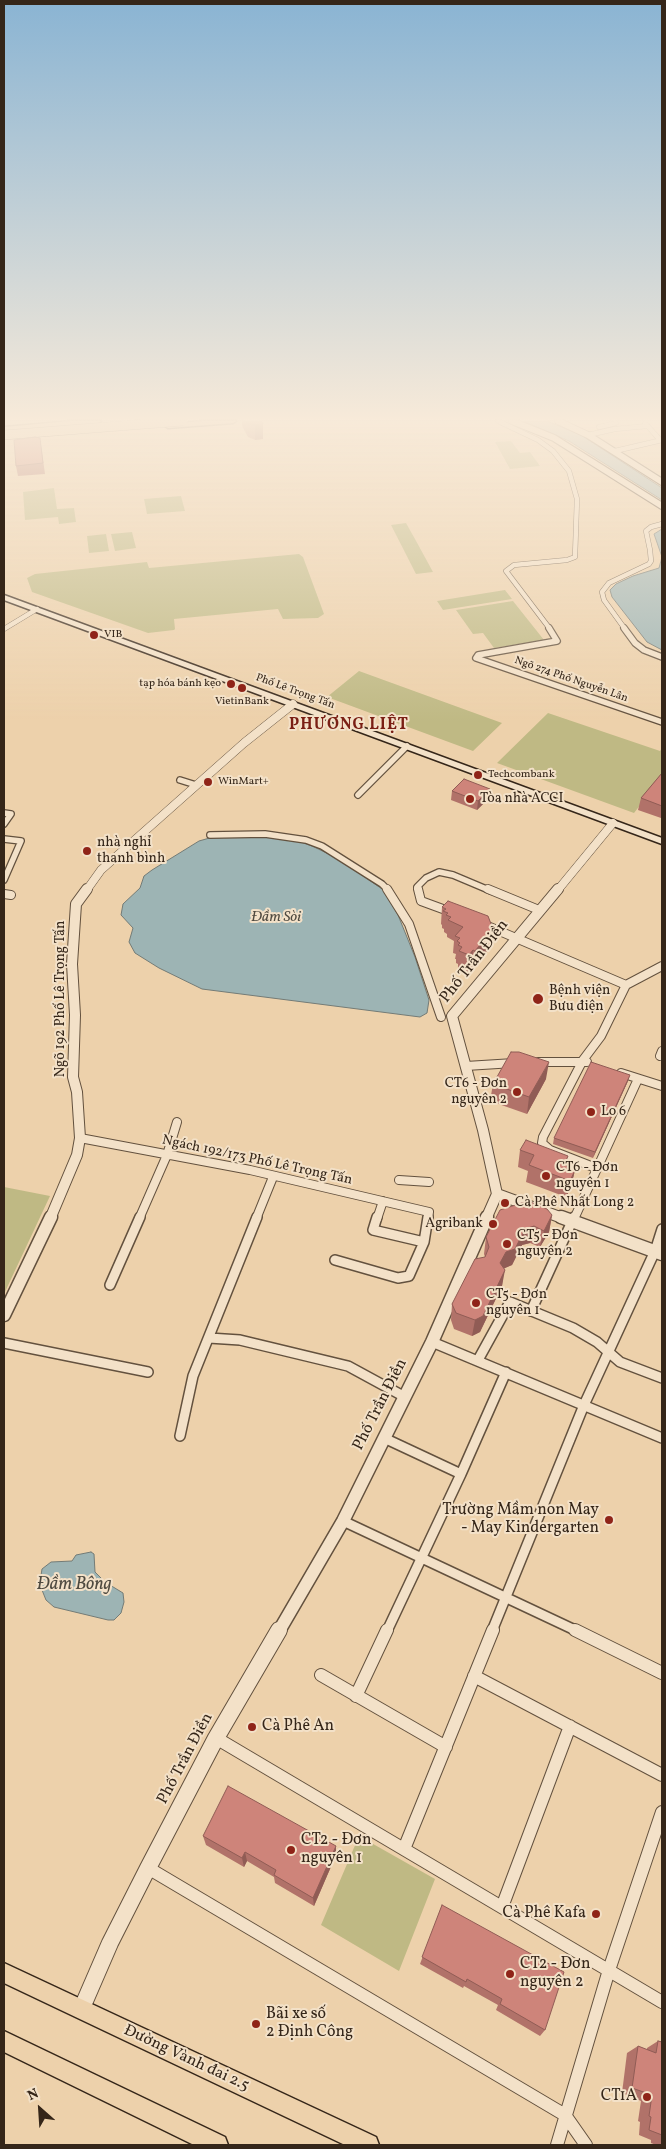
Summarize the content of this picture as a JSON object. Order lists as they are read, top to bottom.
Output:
{
  "streets": {
    "main road": ["Phố Lê Trọng Tấn", "Đường Vành đai 2.5"],
    "street": [
      "Ngõ 274 Phố Nguyễn Lân",
      "Phố Trần Điền",
      "Ngõ 192 Phố Lê Trọng Tấn",
      "Ngách 192/173 Phố Lê Trọng Tấn"
    ]
  },
  "crossings": [
    ["Phố Lê Trọng Tấn", "Phố Trần Điền"],
    ["Phố Lê Trọng Tấn", "Ngõ 192 Phố Lê Trọng Tấn"],
    ["Phố Trần Điền", "Đường Vành đai 2.5"],
    ["Ngõ 192 Phố Lê Trọng Tấn", "Ngách 192/173 Phố Lê Trọng Tấn"]
  ],
  "districts": ["PHƯƠNG LIỆT"],
  "water": ["Đầm Sòi", "Đầm Bông"],
  "places": [
    "VIB",
    "tạp hóa bánh kẹo",
    "VietinBank",
    "Techcombank",
    "WinMart+",
    "Tòa nhà ACCI",
    "nhà nghỉ thanh bình",
    "Bệnh viện Bưu điện",
    "CT6 - Đơn nguyên 2",
    "Lo 6",
    "CT6 - Đơn nguyên 1",
    "Cà Phê Nhất Long 2",
    "Agribank",
    "CT5 - Đơn nguyên 2",
    "CT5 - Đơn nguyên 1",
    "Trường Mầm non May - May Kindergarten",
    "Cà Phê An",
    "CT2 - Đơn nguyên 1",
    "Cà Phê Kafa",
    "CT2 - Đơn nguyên 2",
    "Bãi xe số 2 Định Công",
    "CT1A"
  ],
  "north": "top left"
}
